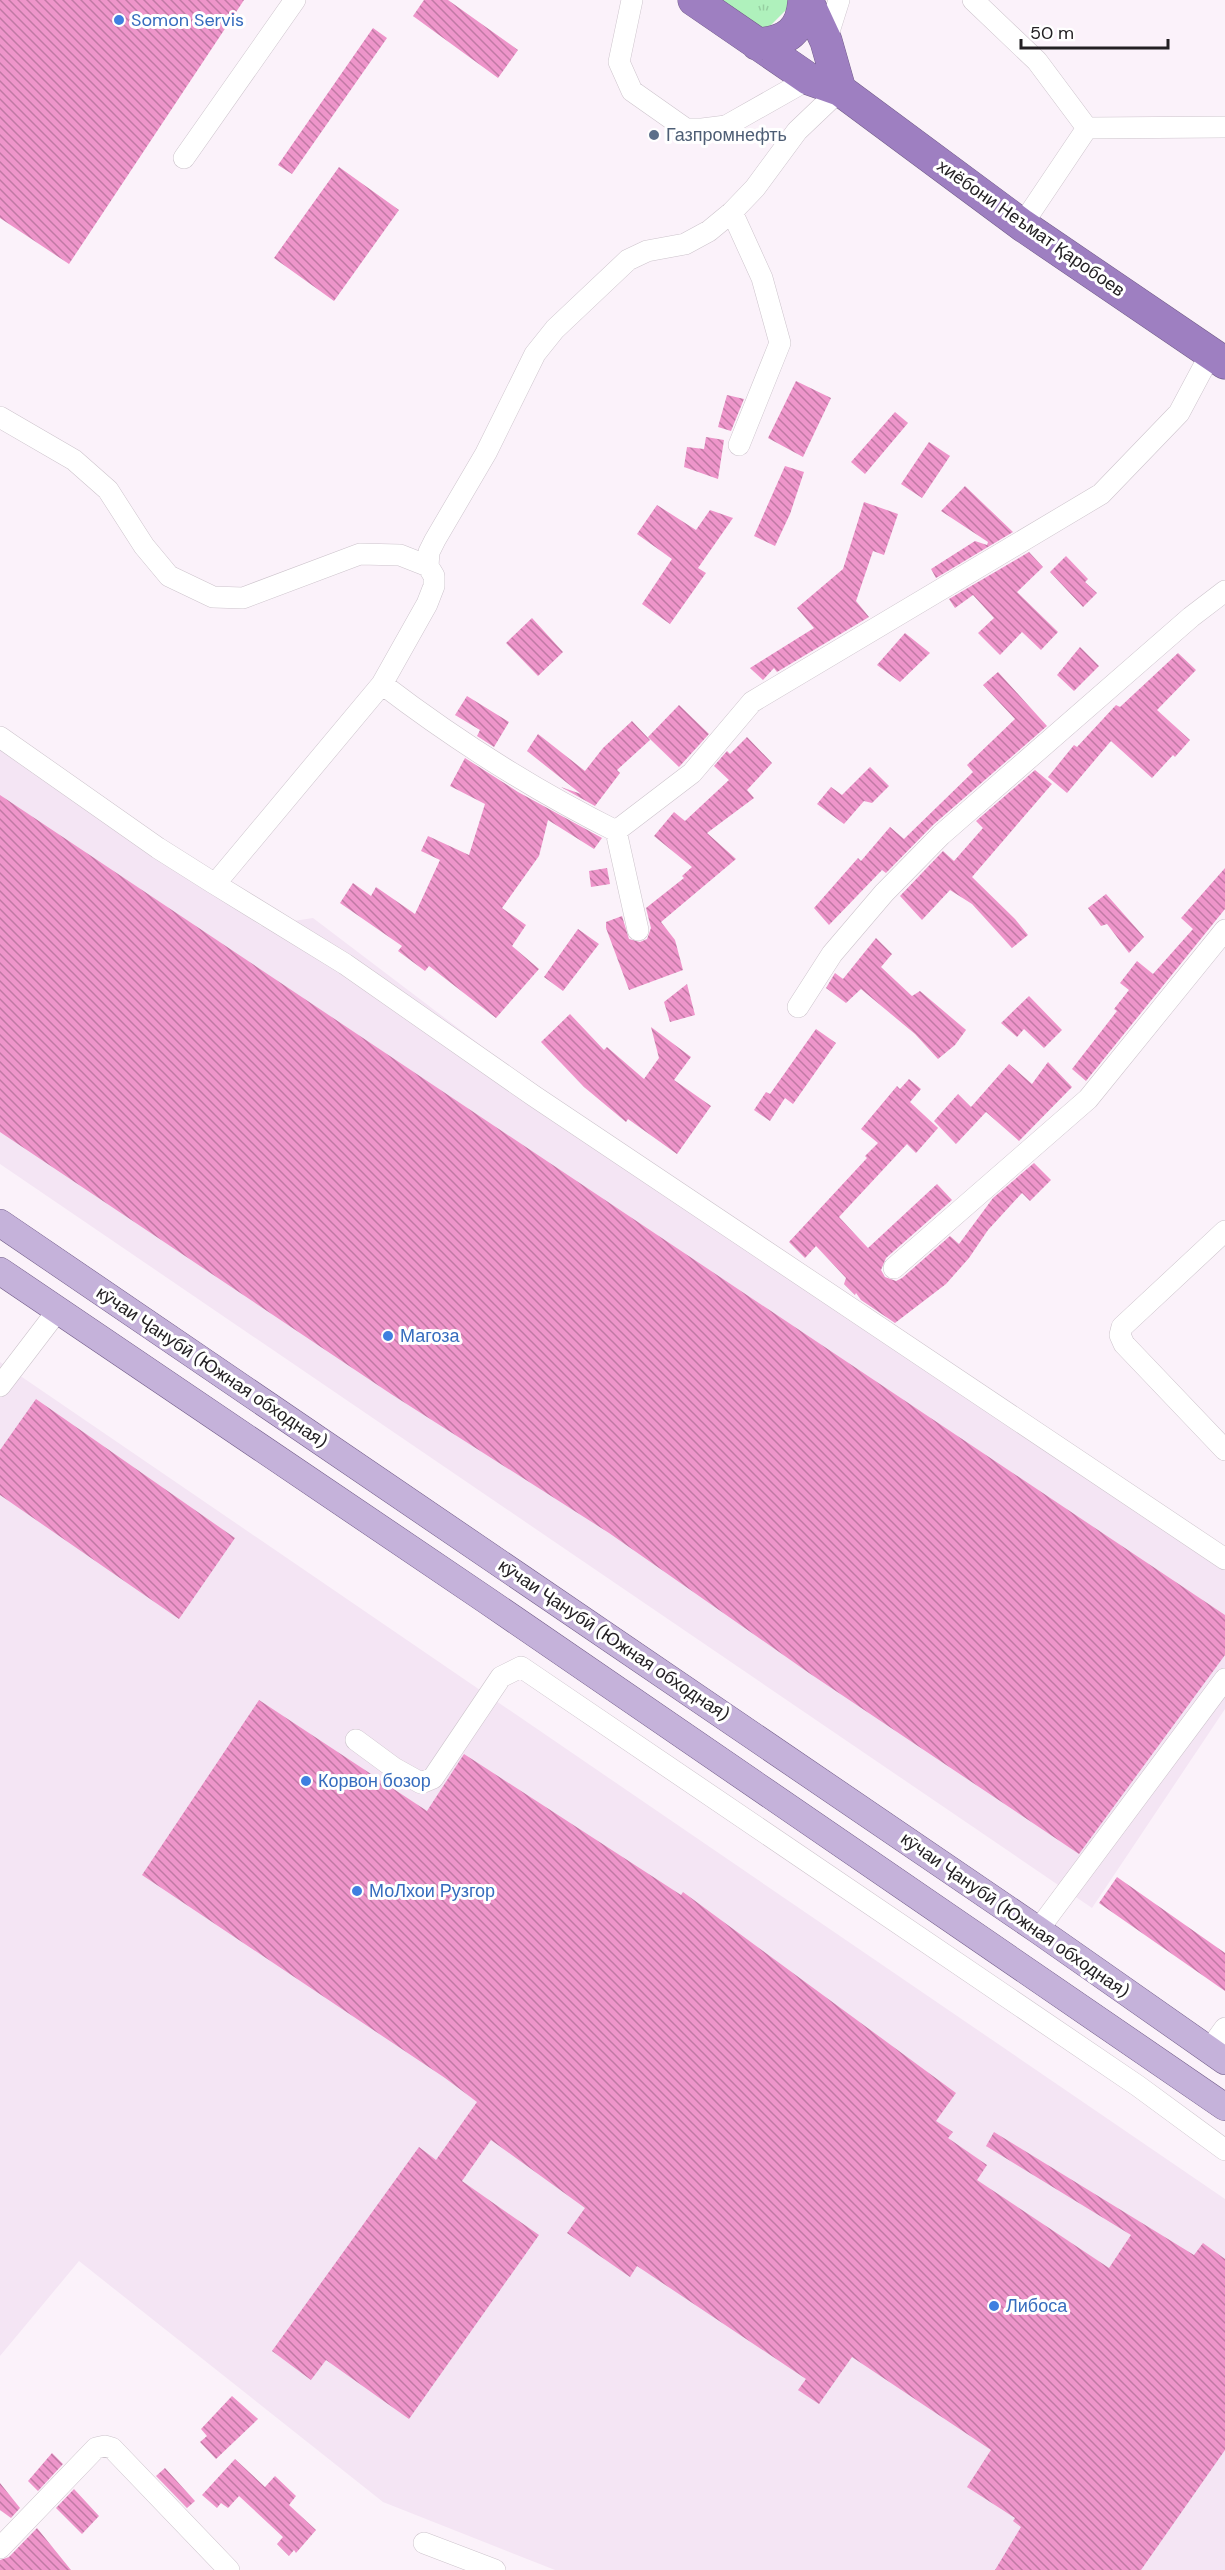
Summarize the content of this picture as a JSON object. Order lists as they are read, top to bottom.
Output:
{
  "streets": {
    "highway": ["хиёбони Неъмат Қаробоев"],
    "main road": ["кӯчаи Ҷанубӣ (Южная обходная)"]
  },
  "places": [
    "Somon Servis",
    "Газпромнефть",
    "Магоза",
    "Корвон бозор",
    "МоЛхои Рузгор",
    "Либоса"
  ],
  "scale_bar": "50 m"
}
